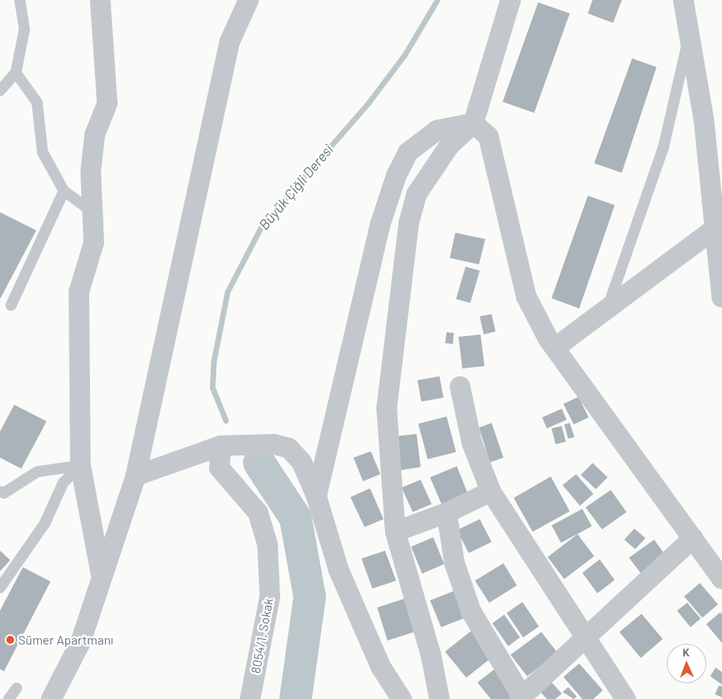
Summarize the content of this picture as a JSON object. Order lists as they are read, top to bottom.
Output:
{
  "streets": {
    "street": ["8054/1. Sokak"]
  },
  "water": ["Büyük Çiğli Deresi"],
  "places": ["Sümer Apartmanı"],
  "north": "top"
}
